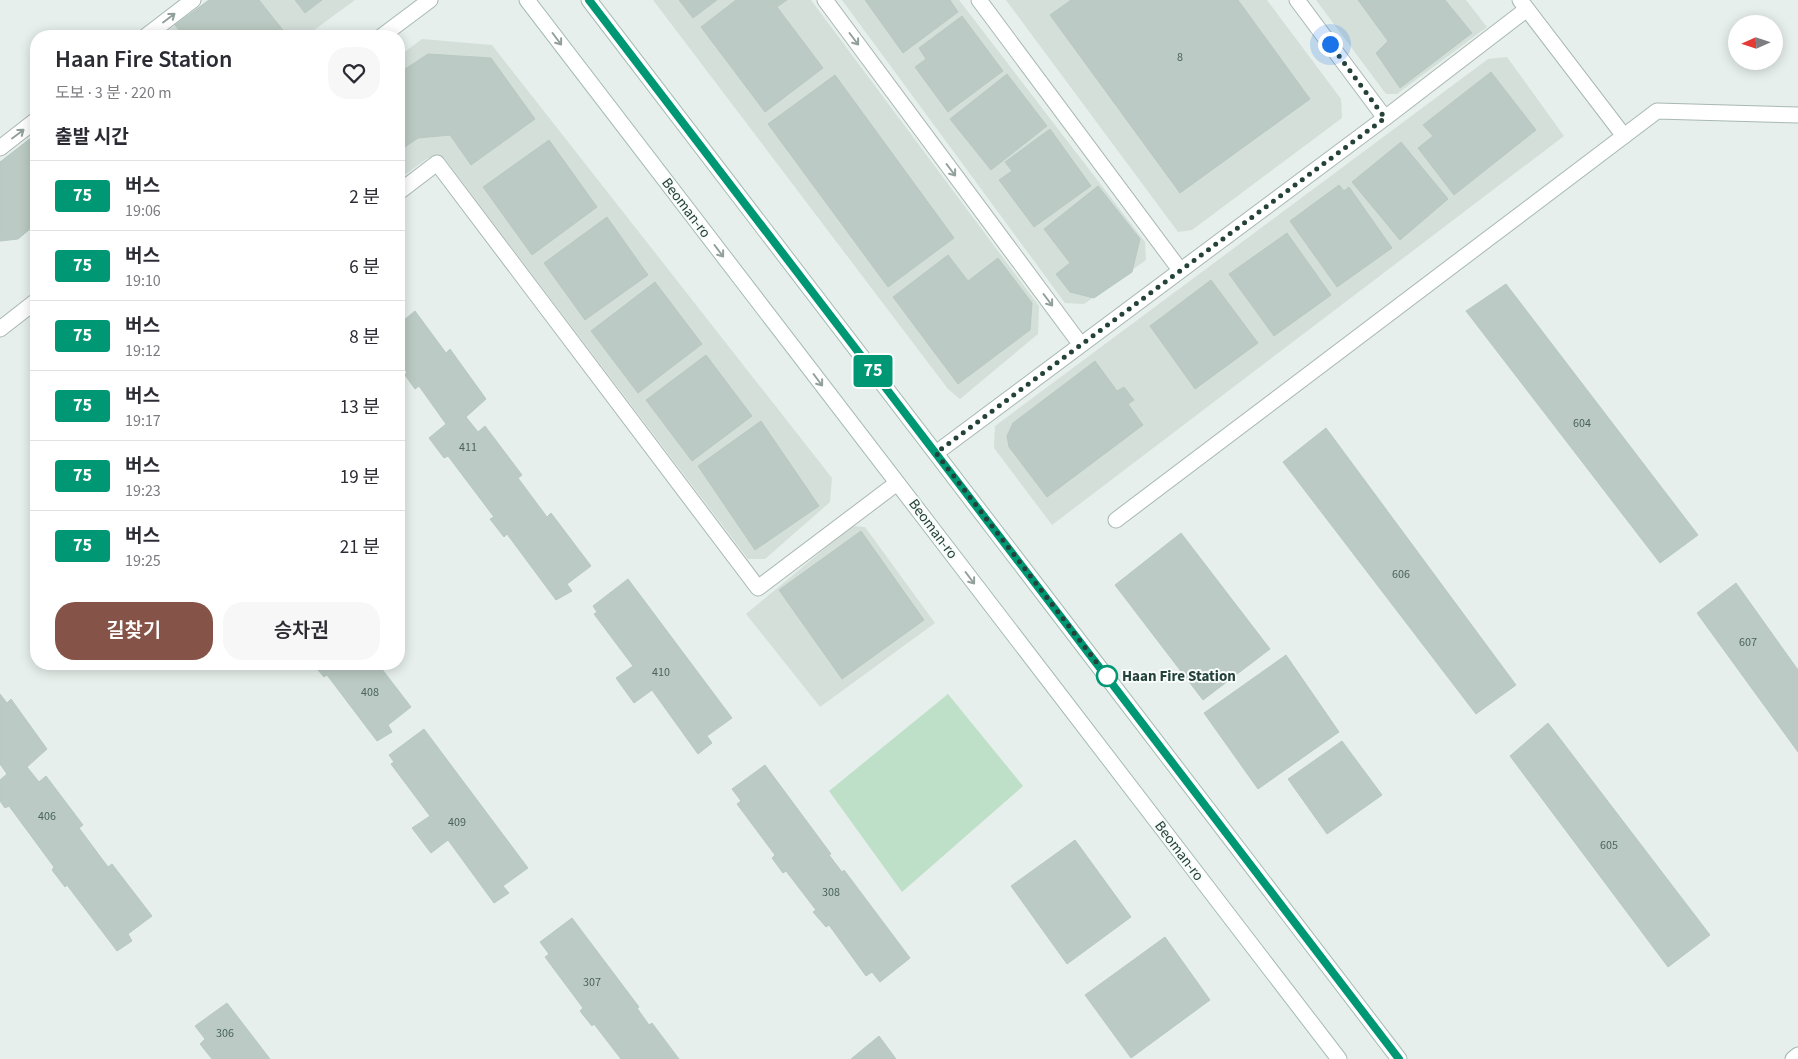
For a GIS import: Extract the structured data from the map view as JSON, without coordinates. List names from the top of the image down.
{
  "streets": {
    "main road": ["Beoman-ro"]
  },
  "places": ["Haan Fire Station"],
  "lines": ["bus line 75"],
  "house_numbers": [
    "8",
    "604",
    "411",
    "606",
    "607",
    "410",
    "408",
    "406",
    "409",
    "605",
    "308",
    "307",
    "306"
  ],
  "north": "left",
  "page": {
    "on_map": "75",
    "heading": [
      ["Haan Fire Station", "도보 · 3 분 · 220 m"],
      "출발 시간"
    ],
    "list": [
      {
        "mark": "75",
        "name": "버스",
        "note": "19:06",
        "value": "2 분"
      },
      {
        "mark": "75",
        "name": "버스",
        "note": "19:10",
        "value": "6 분"
      },
      {
        "mark": "75",
        "name": "버스",
        "note": "19:12",
        "value": "8 분"
      },
      {
        "mark": "75",
        "name": "버스",
        "note": "19:17",
        "value": "13 분"
      },
      {
        "mark": "75",
        "name": "버스",
        "note": "19:23",
        "value": "19 분"
      },
      {
        "mark": "75",
        "name": "버스",
        "note": "19:25",
        "value": "21 분"
      }
    ],
    "buttons": ["길찾기", "승차권"]
  }
}
